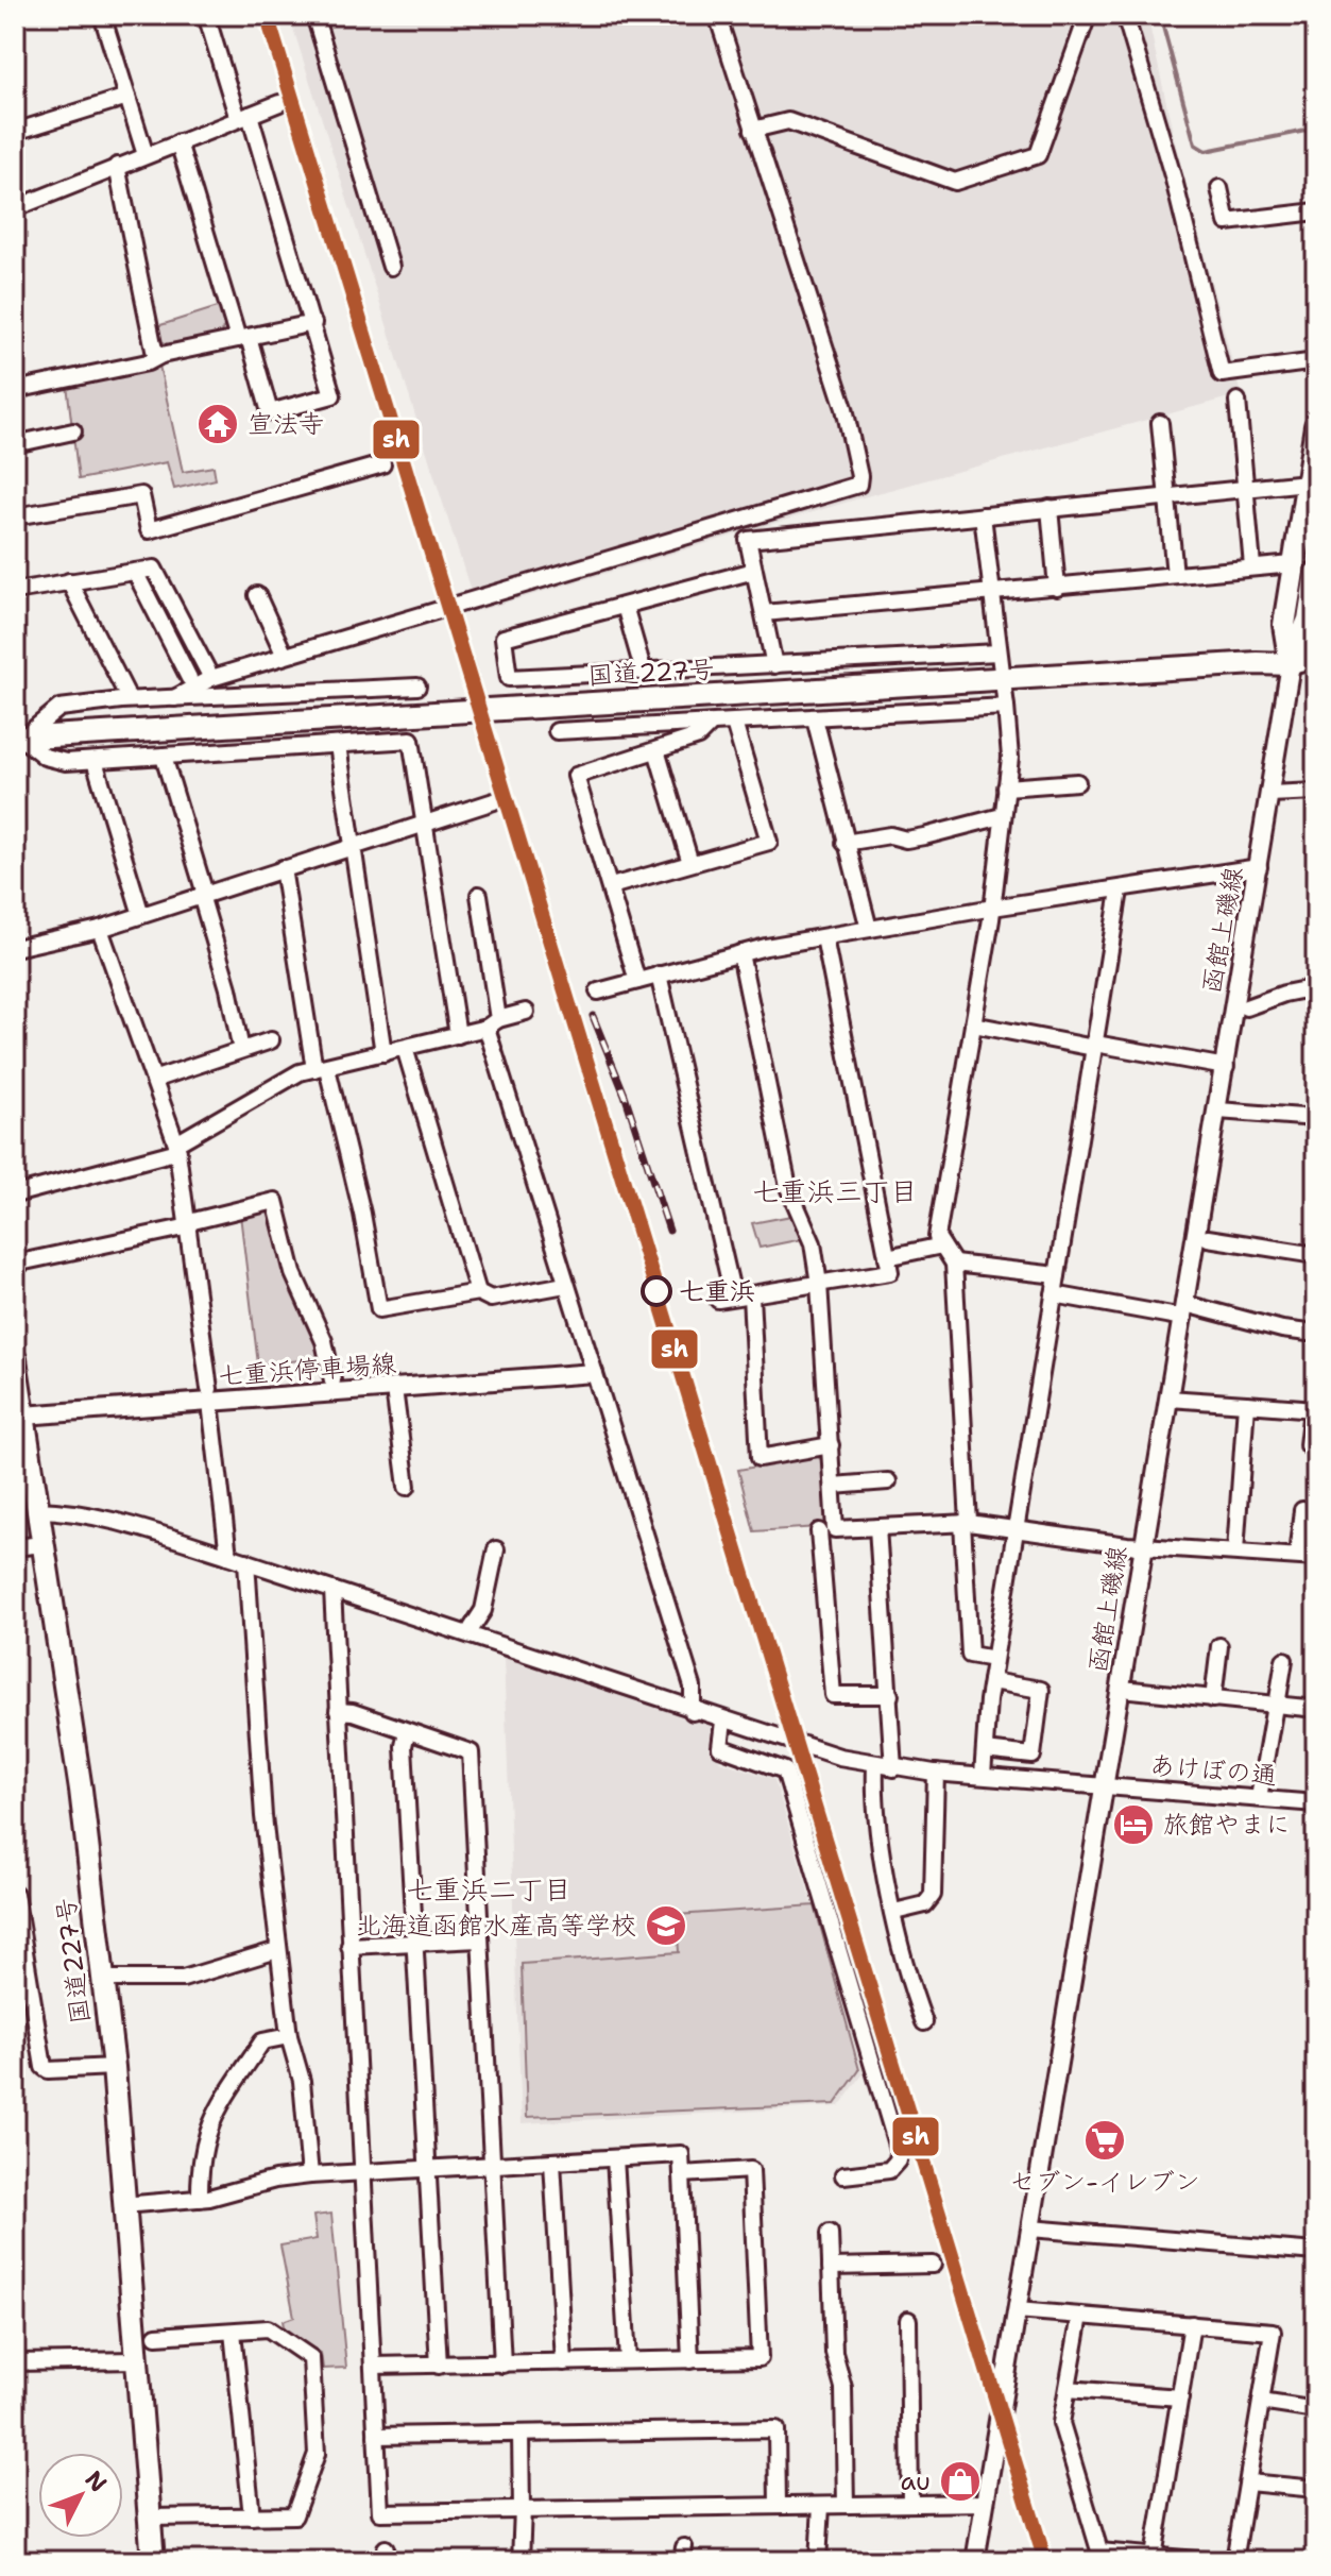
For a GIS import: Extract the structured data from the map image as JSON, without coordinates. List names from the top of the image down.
{
  "streets": {
    "highway": ["国道227号"],
    "main road": ["函館上磯線", "七重浜停車場線"],
    "street": ["あけぼの通"]
  },
  "crossings": [
    ["国道227号", "函館上磯線"],
    ["国道227号", "七重浜停車場線"],
    ["国道227号", "あけぼの通"],
    ["函館上磯線", "あけぼの通"]
  ],
  "districts": ["七重浜三丁目", "七重浜二丁目"],
  "places": {
    "temple": ["宣法寺"],
    "other": ["七重浜"],
    "hotel": ["旅館やまに"],
    "school or university": ["北海道函館水産高等学校"],
    "supermarket": ["セブン-イレブン"],
    "shop": ["au"]
  },
  "lines": ["transit line sh"],
  "north": "top right"
}
